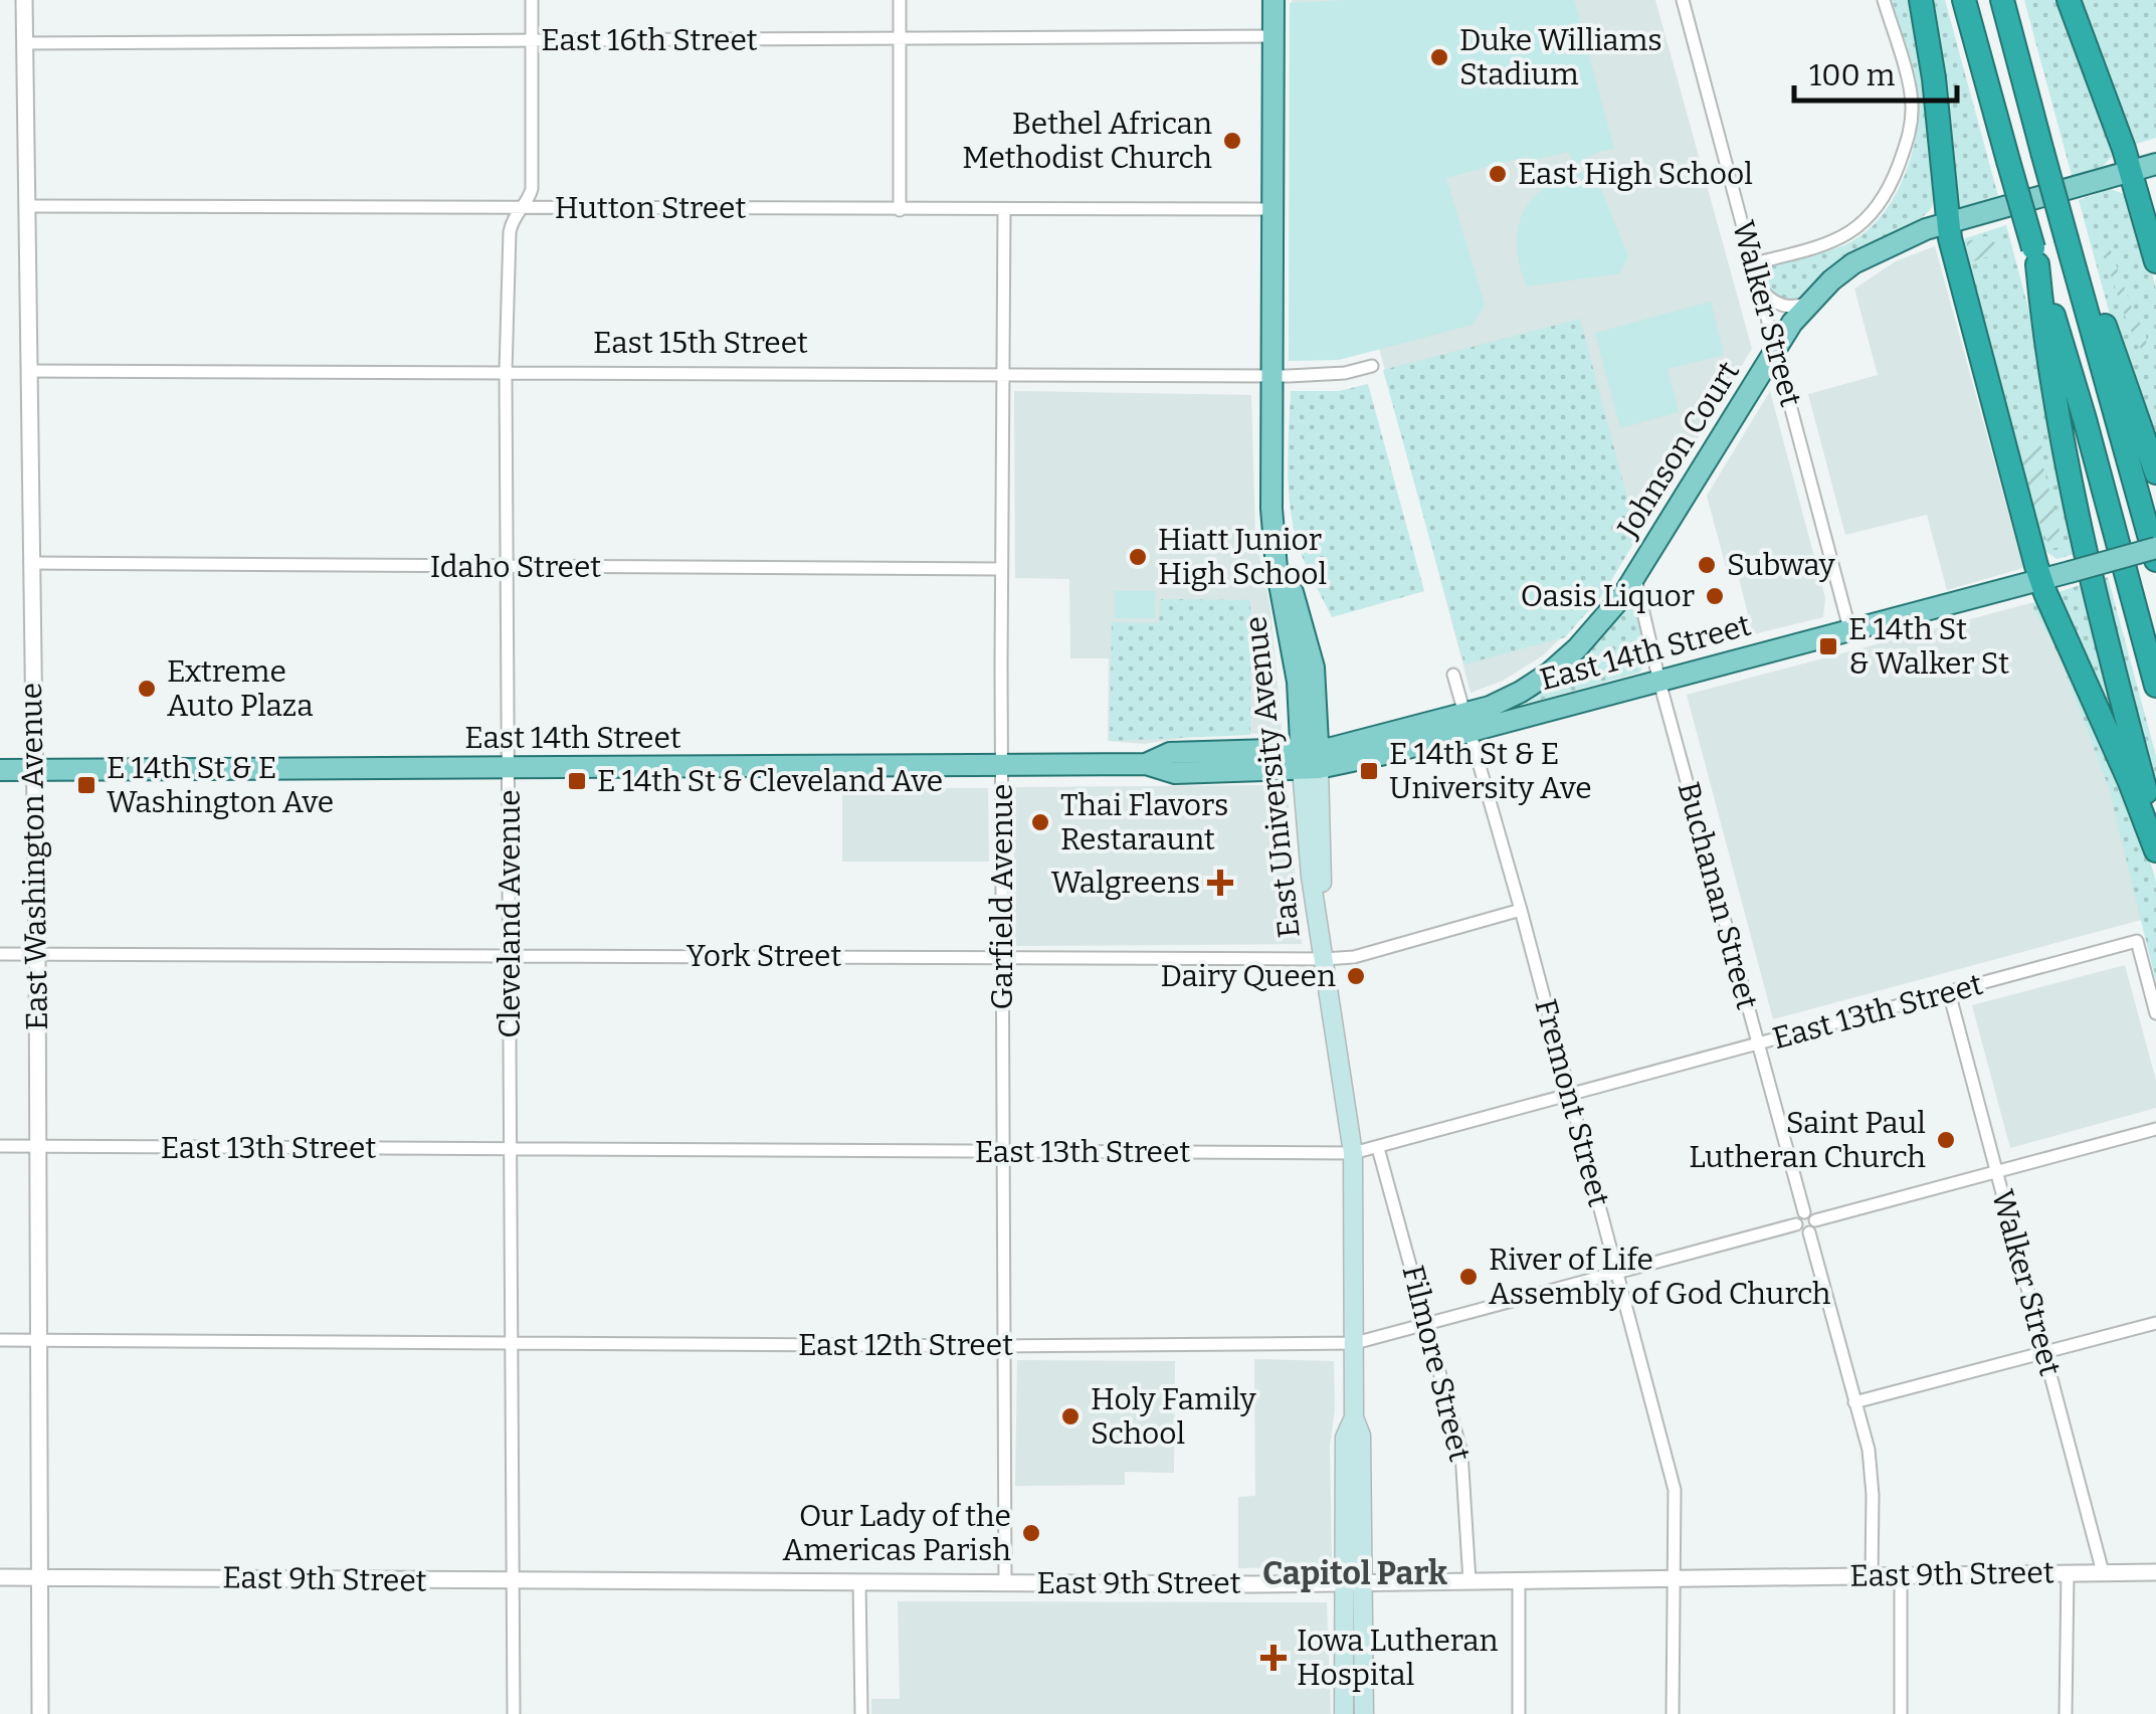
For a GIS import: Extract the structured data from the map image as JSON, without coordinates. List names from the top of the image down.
{
  "streets": {
    "main road": ["Johnson Court", "East 14th Street", "East University Avenue"],
    "street": [
      "East 16th Street",
      "Hutton Street",
      "Walker Street",
      "East 15th Street",
      "Idaho Street",
      "East Washington Avenue",
      "Buchanan Street",
      "Garfield Avenue",
      "Cleveland Avenue",
      "York Street",
      "East 13th Street",
      "Fremont Street",
      "East 12th Street",
      "Filmore Street",
      "East 9th Street"
    ]
  },
  "crossings": [
    ["East 16th Street", "East University Avenue"],
    ["East 16th Street", "East Washington Avenue"],
    ["East 16th Street", "Cleveland Avenue"],
    ["Hutton Street", "East University Avenue"],
    ["Hutton Street", "East Washington Avenue"],
    ["Hutton Street", "Garfield Avenue"],
    ["Hutton Street", "Cleveland Avenue"],
    ["Walker Street", "Johnson Court"],
    ["Walker Street", "East 14th Street"],
    ["Walker Street", "East 13th Street"],
    ["Walker Street", "East 12th Street"],
    ["Walker Street", "East 9th Street"],
    ["East 15th Street", "East University Avenue"],
    ["East 15th Street", "East Washington Avenue"],
    ["East 15th Street", "Garfield Avenue"],
    ["East 15th Street", "Cleveland Avenue"],
    ["Johnson Court", "East 14th Street"],
    ["Johnson Court", "Buchanan Street"],
    ["Johnson Court", "Fremont Street"],
    ["Idaho Street", "East Washington Avenue"],
    ["Idaho Street", "Garfield Avenue"],
    ["Idaho Street", "Cleveland Avenue"],
    ["East 14th Street", "East University Avenue"],
    ["East 14th Street", "East Washington Avenue"],
    ["East 14th Street", "Buchanan Street"],
    ["East 14th Street", "Garfield Avenue"],
    ["East 14th Street", "Cleveland Avenue"],
    ["East 14th Street", "Fremont Street"],
    ["East University Avenue", "York Street"],
    ["East University Avenue", "East 13th Street"],
    ["East University Avenue", "East 12th Street"],
    ["East University Avenue", "East 9th Street"],
    ["East Washington Avenue", "York Street"],
    ["East Washington Avenue", "East 13th Street"],
    ["East Washington Avenue", "East 12th Street"],
    ["East Washington Avenue", "East 9th Street"],
    ["Buchanan Street", "East 13th Street"],
    ["Buchanan Street", "East 12th Street"],
    ["Buchanan Street", "East 9th Street"],
    ["Garfield Avenue", "York Street"],
    ["Garfield Avenue", "East 13th Street"],
    ["Garfield Avenue", "East 12th Street"],
    ["Garfield Avenue", "East 9th Street"],
    ["Cleveland Avenue", "York Street"],
    ["Cleveland Avenue", "East 13th Street"],
    ["Cleveland Avenue", "East 12th Street"],
    ["Cleveland Avenue", "East 9th Street"],
    ["York Street", "Fremont Street"],
    ["East 13th Street", "Fremont Street"],
    ["East 13th Street", "Filmore Street"],
    ["Fremont Street", "East 12th Street"],
    ["Fremont Street", "East 9th Street"],
    ["East 12th Street", "Filmore Street"],
    ["Filmore Street", "East 9th Street"]
  ],
  "districts": ["Capitol Park"],
  "places": {
    "other": [
      "Duke Williams Stadium",
      "Bethel African Methodist Church",
      "East High School",
      "Hiatt Junior High School",
      "Subway",
      "Oasis Liquor",
      "Extreme Auto Plaza",
      "Thai Flavors Restaraunt",
      "Dairy Queen",
      "Saint Paul Lutheran Church",
      "River of Life Assembly of God Church",
      "Holy Family School",
      "Our Lady of the Americas Parish"
    ],
    "transit": [
      "E 14th St & Walker St",
      "E 14th St & E University Ave",
      "E 14th St & Cleveland Ave",
      "E 14th St & E Washington Ave"
    ],
    "health": ["Walgreens", "Iowa Lutheran Hospital"]
  },
  "scale_bar": "100 m"
}
